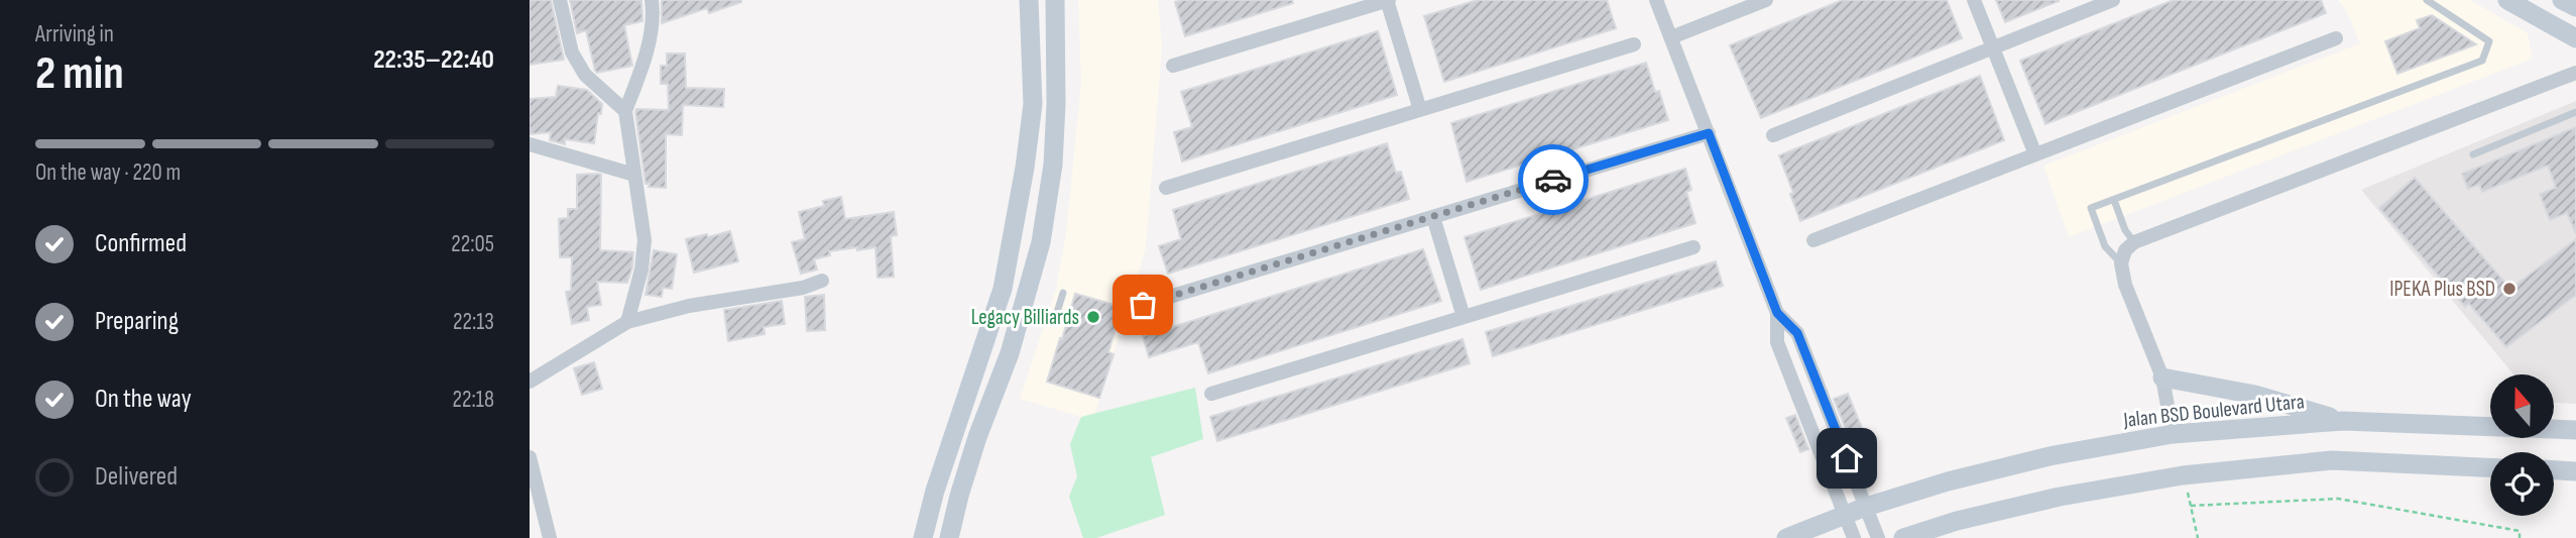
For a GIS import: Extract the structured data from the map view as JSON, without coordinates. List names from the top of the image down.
{
  "streets": {
    "main road": ["Jalan BSD Boulevard Utara"]
  },
  "places": ["IPEKA Plus BSD", "Legacy Billiards"],
  "north": "top",
  "page": {
    "heading": ["2 min", "Arriving in", "22:35–22:40"],
    "bar": "On the way · 220 m",
    "list": [
      ["Confirmed", "22:05"],
      ["Preparing", "22:13"],
      ["On the way", "22:18"],
      "Delivered"
    ]
  }
}
